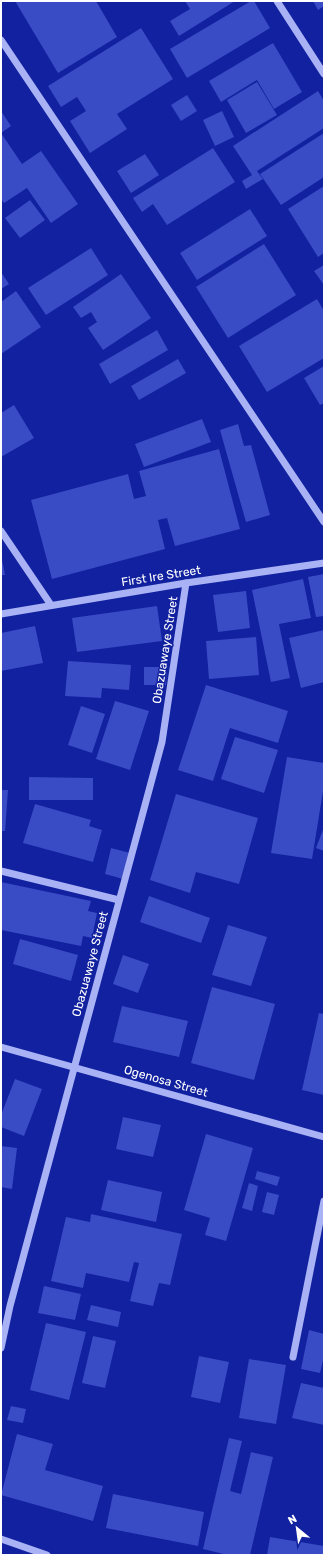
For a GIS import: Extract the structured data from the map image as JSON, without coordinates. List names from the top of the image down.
{
  "streets": {
    "street": ["First Ire Street", "Obazuawaye Street", "Ogenosa Street"]
  },
  "crossings": [
    ["First Ire Street", "Obazuawaye Street"],
    ["Obazuawaye Street", "Ogenosa Street"]
  ],
  "north": "top left"
}
